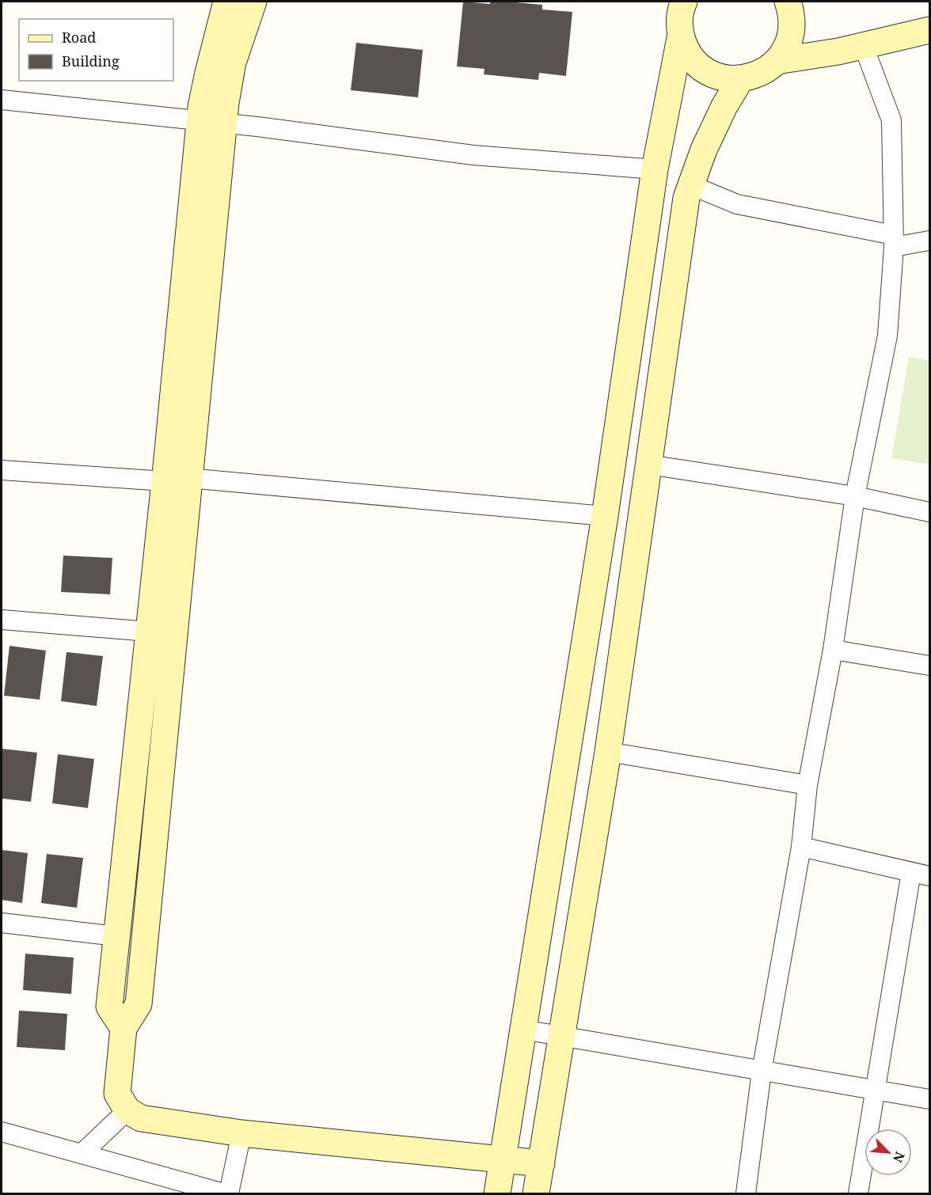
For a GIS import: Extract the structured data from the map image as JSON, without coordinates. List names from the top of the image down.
{
  "legend": ["Road", "Building"],
  "north": "bottom right"
}
